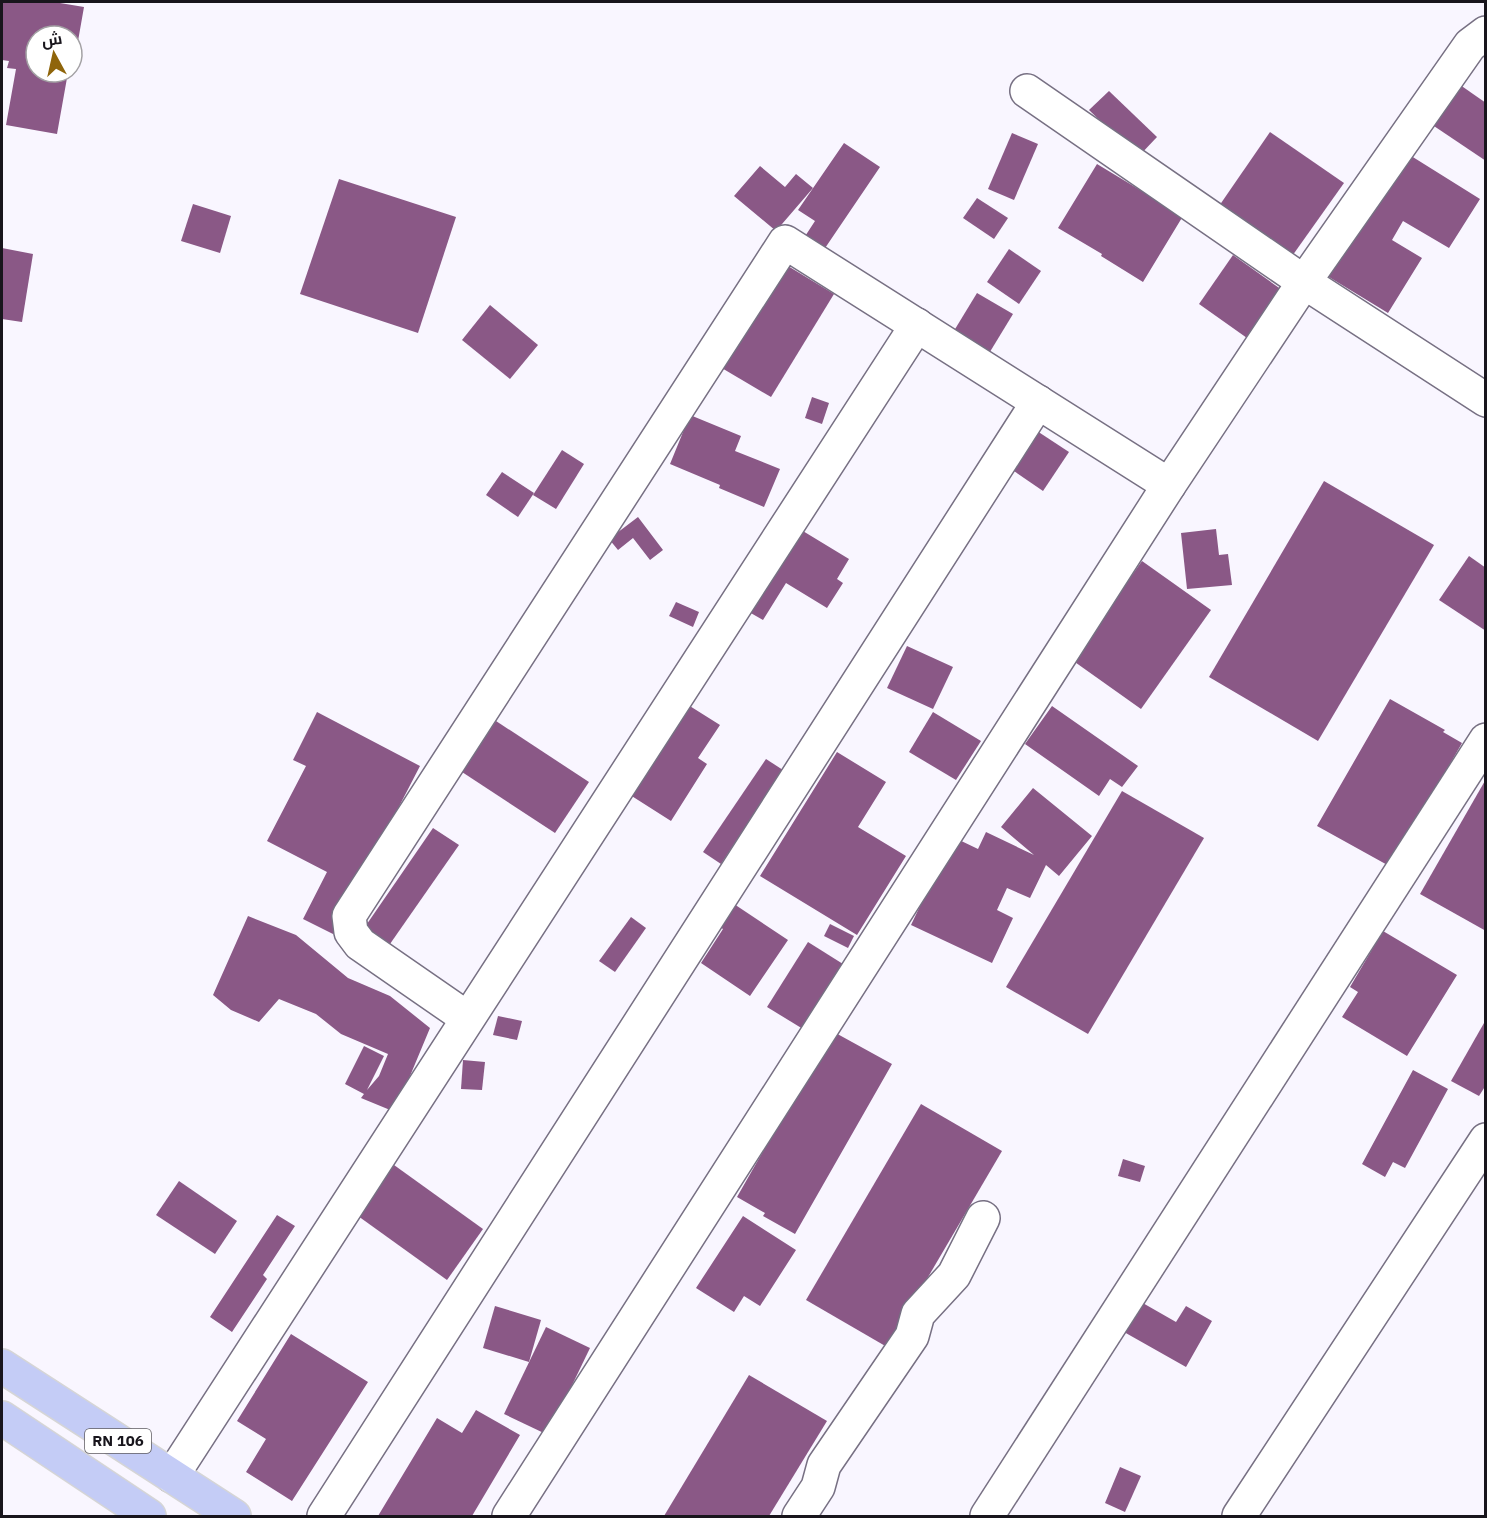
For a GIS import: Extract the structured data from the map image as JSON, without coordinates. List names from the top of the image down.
{
  "streets": {
    "main road": ["RN 106"]
  },
  "north": "top"
}
